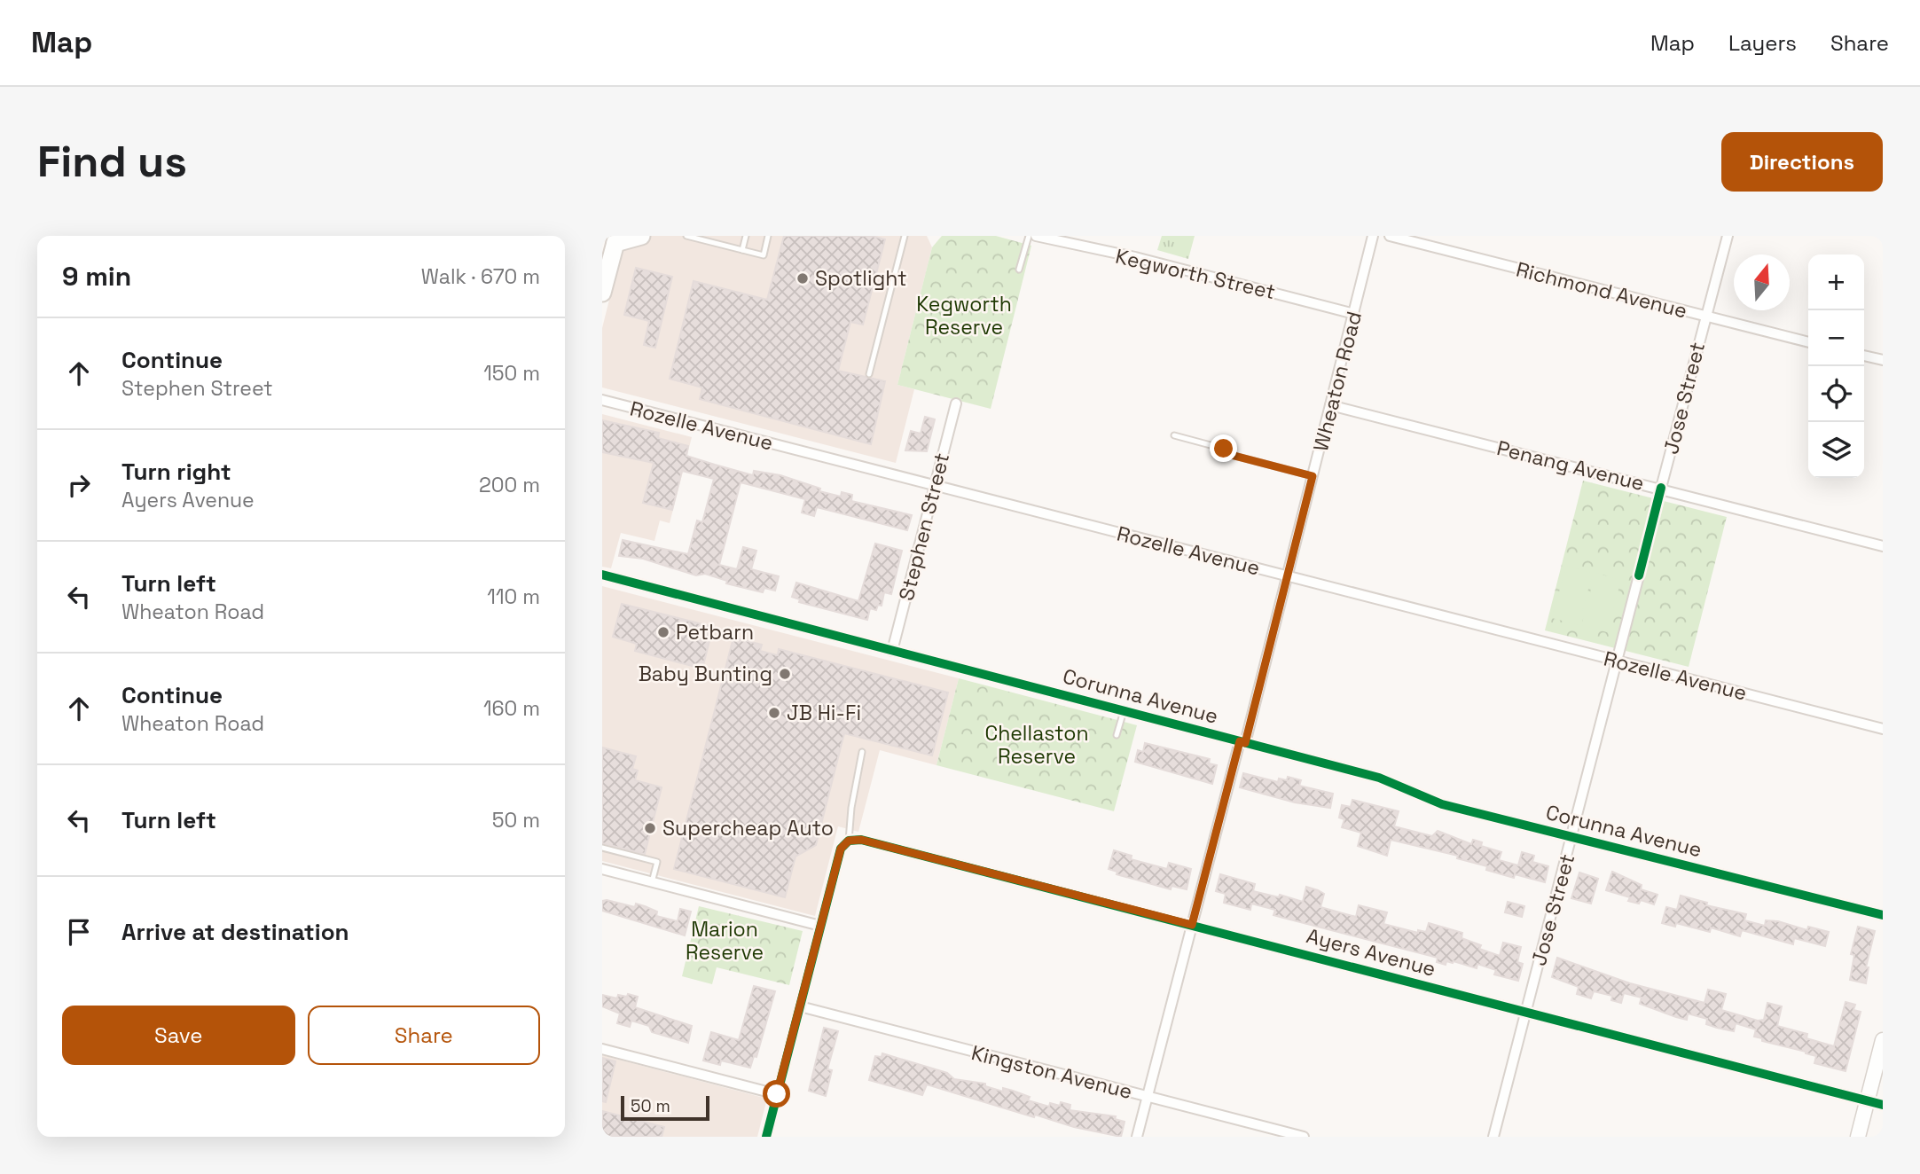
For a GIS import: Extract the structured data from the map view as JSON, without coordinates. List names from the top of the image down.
{
  "streets": {
    "street": [
      "Kegworth Street",
      "Richmond Avenue",
      "Wheaton Road",
      "Jose Street",
      "Rozelle Avenue",
      "Penang Avenue",
      "Stephen Street",
      "Corunna Avenue",
      "Ayers Avenue",
      "Kingston Avenue"
    ]
  },
  "crossings": [
    ["Kegworth Street", "Wheaton Road"],
    ["Richmond Avenue", "Jose Street"],
    ["Wheaton Road", "Rozelle Avenue"],
    ["Wheaton Road", "Penang Avenue"],
    ["Wheaton Road", "Corunna Avenue"],
    ["Wheaton Road", "Ayers Avenue"],
    ["Wheaton Road", "Kingston Avenue"],
    ["Jose Street", "Rozelle Avenue"],
    ["Jose Street", "Penang Avenue"],
    ["Jose Street", "Corunna Avenue"],
    ["Jose Street", "Ayers Avenue"],
    ["Rozelle Avenue", "Stephen Street"],
    ["Stephen Street", "Corunna Avenue"]
  ],
  "parks": ["Kegworth Reserve", "Chellaston Reserve", "Marion Reserve"],
  "places": [
    "Spotlight",
    "Petbarn",
    "Baby Bunting",
    "JB Hi-Fi",
    "Supercheap Auto"
  ],
  "scale_bar": "50 m",
  "north": "top",
  "page": {
    "header": "Map",
    "nav": ["Map", "Layers", "Share"],
    "buttons": [
      "Directions",
      ["Save", "Share"]
    ],
    "title": "Find us",
    "heading": ["9 min", "Walk · 670 m"],
    "map_buttons": ["+", "−"],
    "list": [
      ["Continue", "Stephen Street", "150 m"],
      ["Turn right", "Ayers Avenue", "200 m"],
      ["Turn left", "Wheaton Road", "110 m"],
      ["Continue", "Wheaton Road", "160 m"],
      ["Turn left", "50 m"],
      "Arrive at destination"
    ],
    "scale": "50 m"
  }
}
